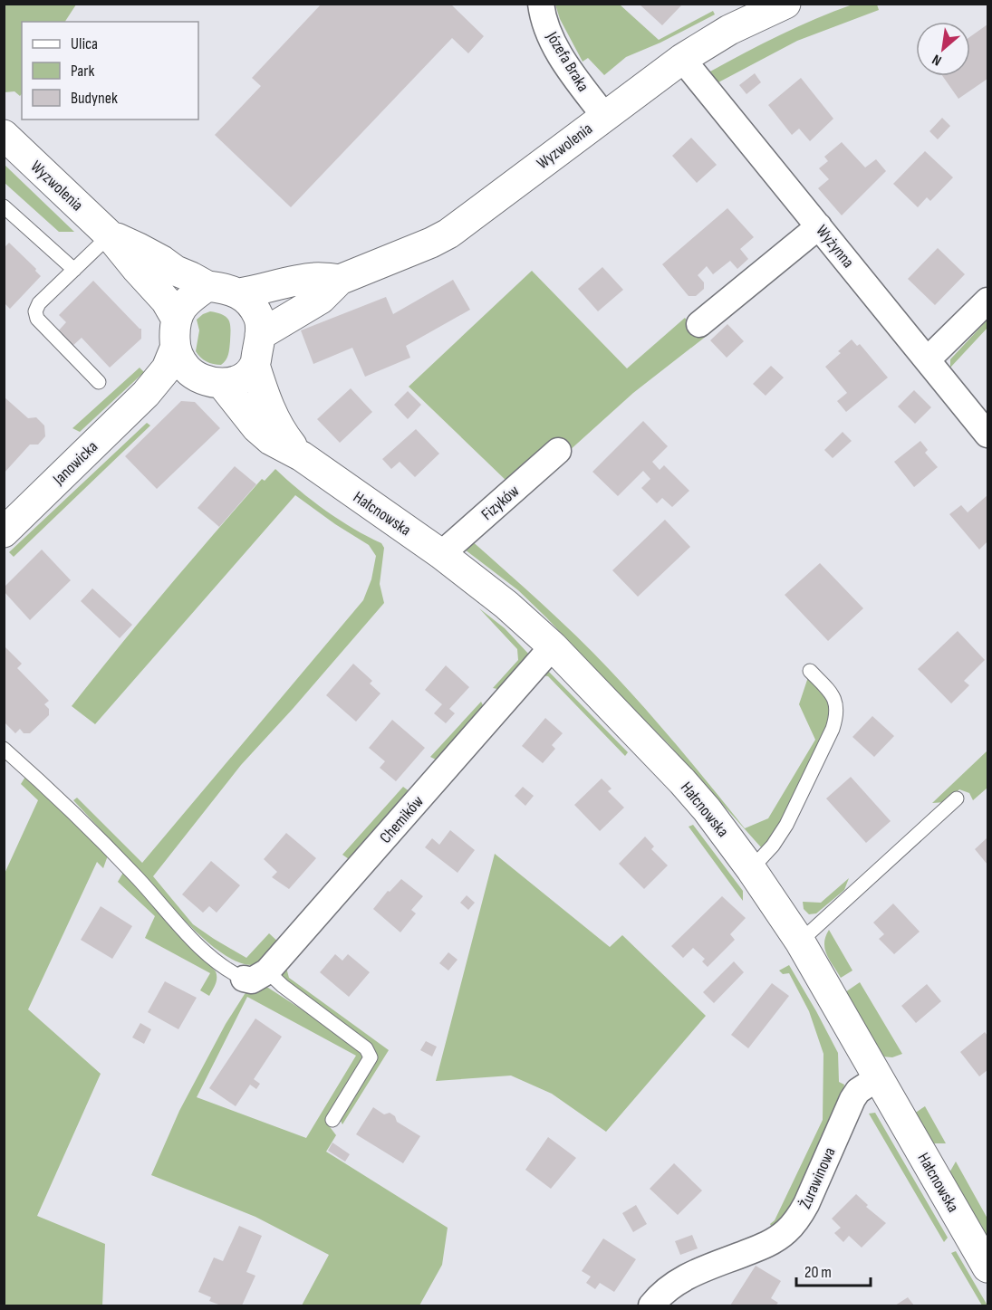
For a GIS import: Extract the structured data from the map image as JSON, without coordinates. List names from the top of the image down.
{
  "streets": {
    "street": [
      "Józefa Braka",
      "Wyzwolenia",
      "Wyżynna",
      "Janowicka",
      "Fizyków",
      "Hałcnowska",
      "Chemików",
      "Żurawinowa"
    ]
  },
  "crossings": [
    ["Józefa Braka", "Wyzwolenia"],
    ["Wyzwolenia", "Wyżynna"],
    ["Wyzwolenia", "Janowicka"],
    ["Wyzwolenia", "Hałcnowska"],
    ["Janowicka", "Hałcnowska"],
    ["Fizyków", "Hałcnowska"],
    ["Hałcnowska", "Chemików"],
    ["Hałcnowska", "Żurawinowa"]
  ],
  "legend": ["Ulica", "Park", "Budynek"],
  "scale_bar": "20 m",
  "north": "bottom left"
}
